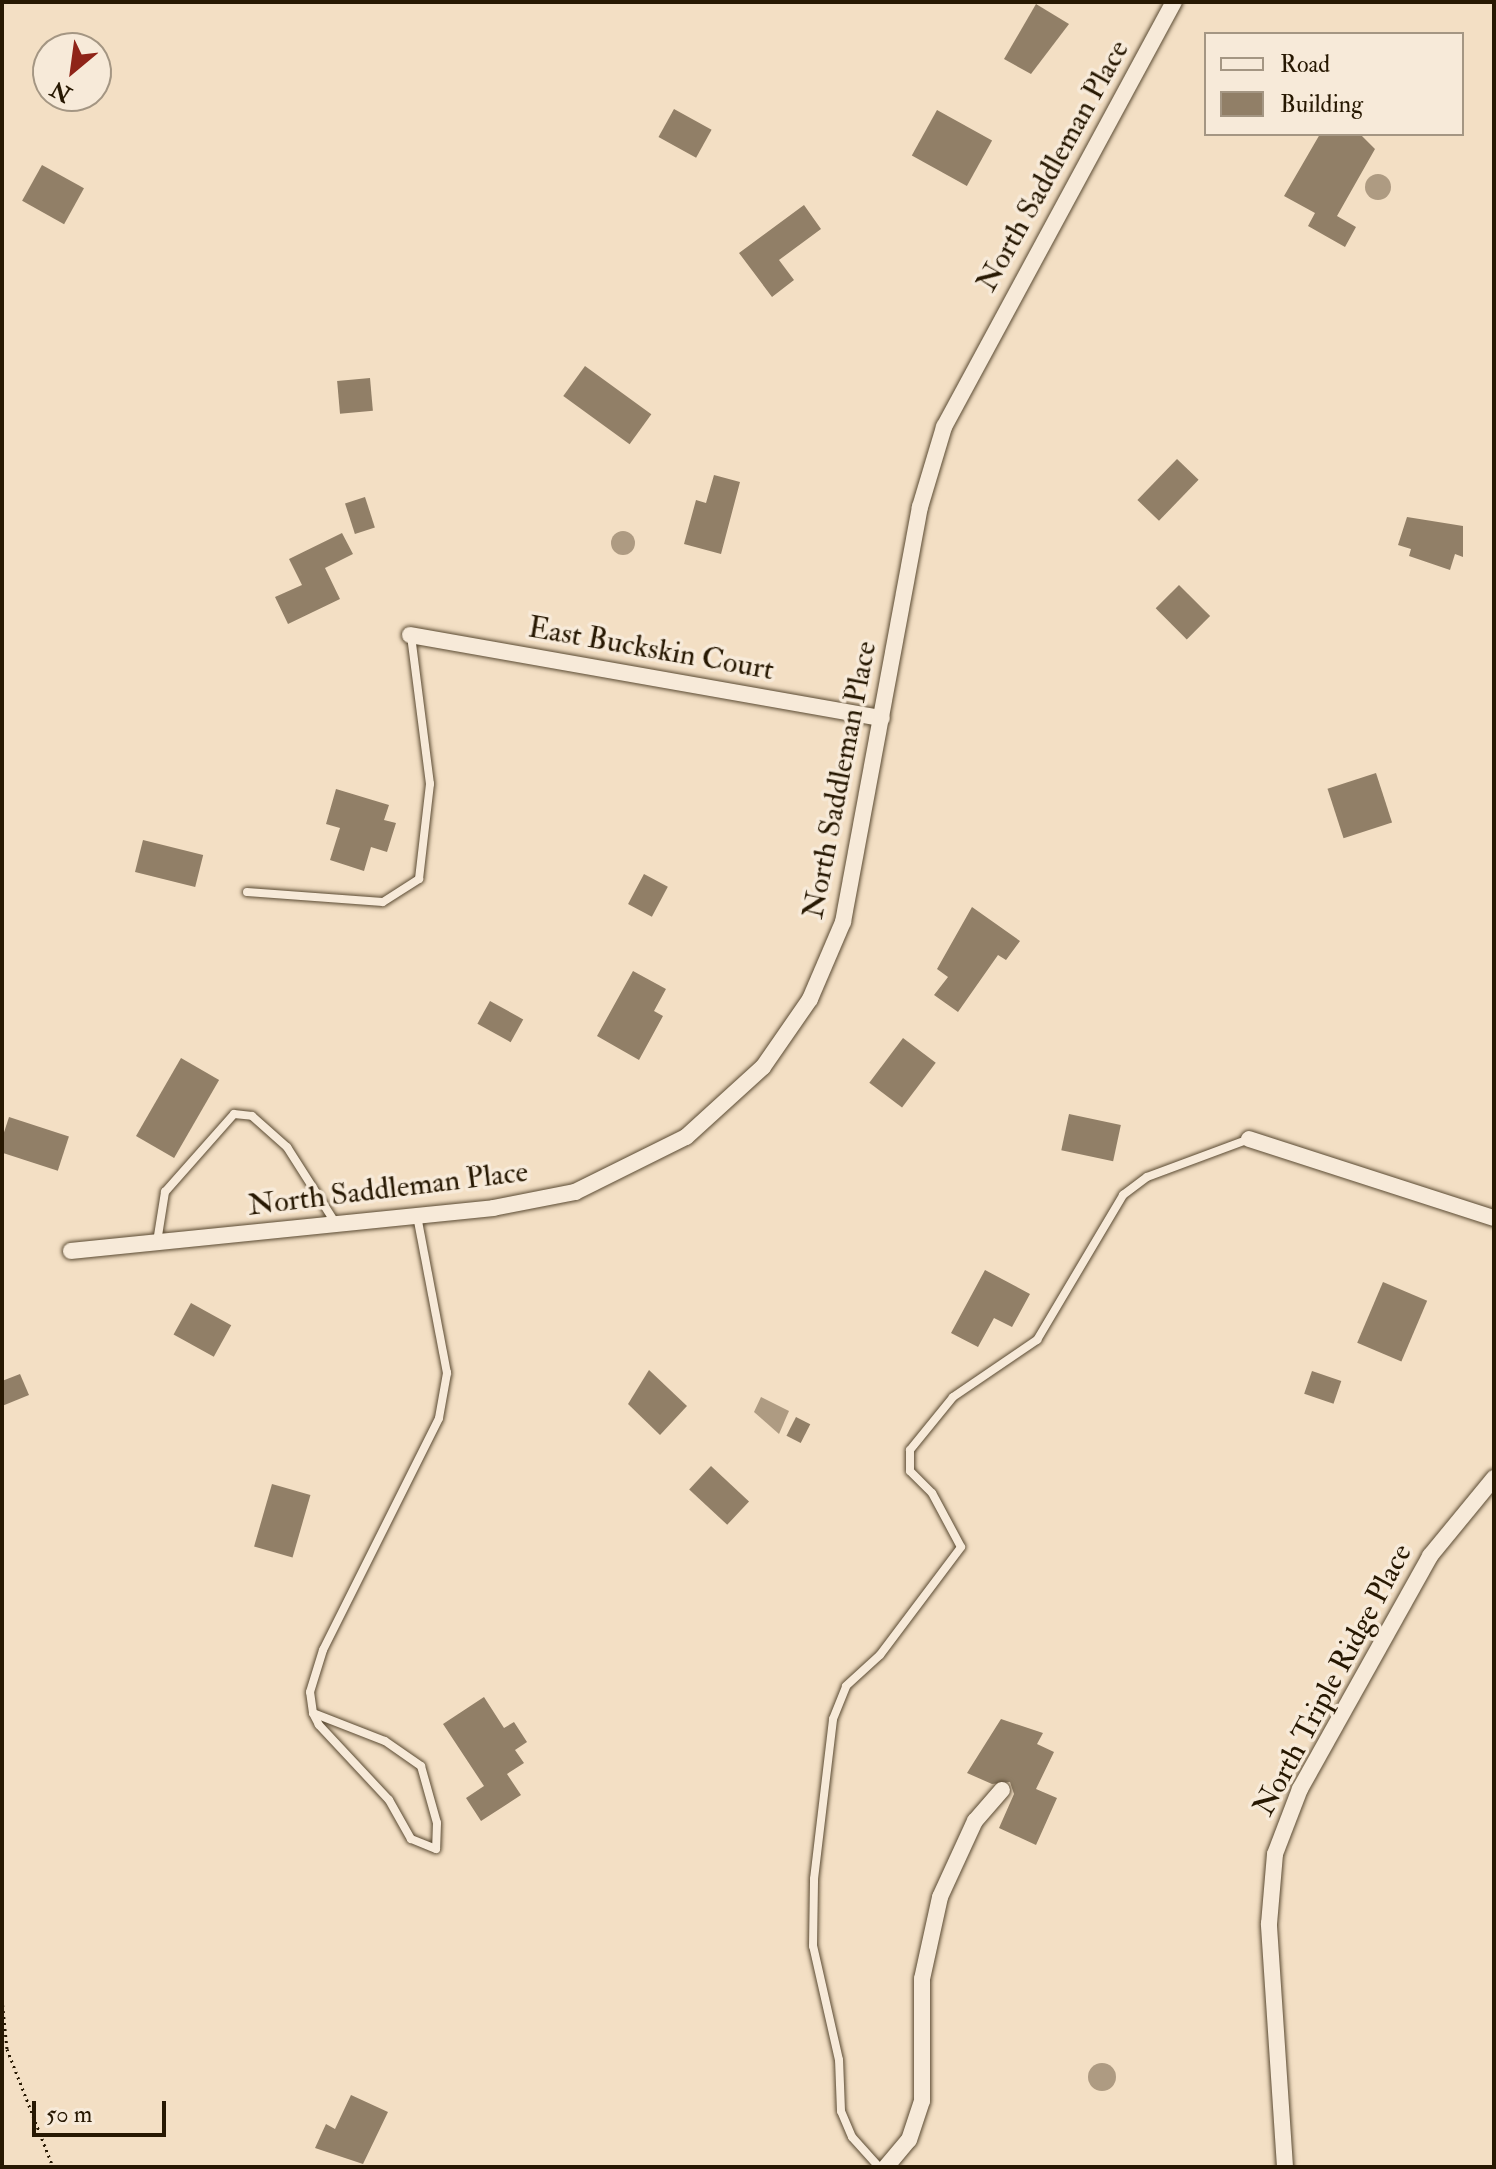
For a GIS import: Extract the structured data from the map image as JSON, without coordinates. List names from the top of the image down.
{
  "streets": {
    "street": ["North Saddleman Place", "East Buckskin Court", "North Triple Ridge Place"]
  },
  "crossings": [
    ["North Saddleman Place", "East Buckskin Court"]
  ],
  "legend": ["Road", "Building"],
  "scale_bar": "50 m",
  "north": "bottom left"
}
